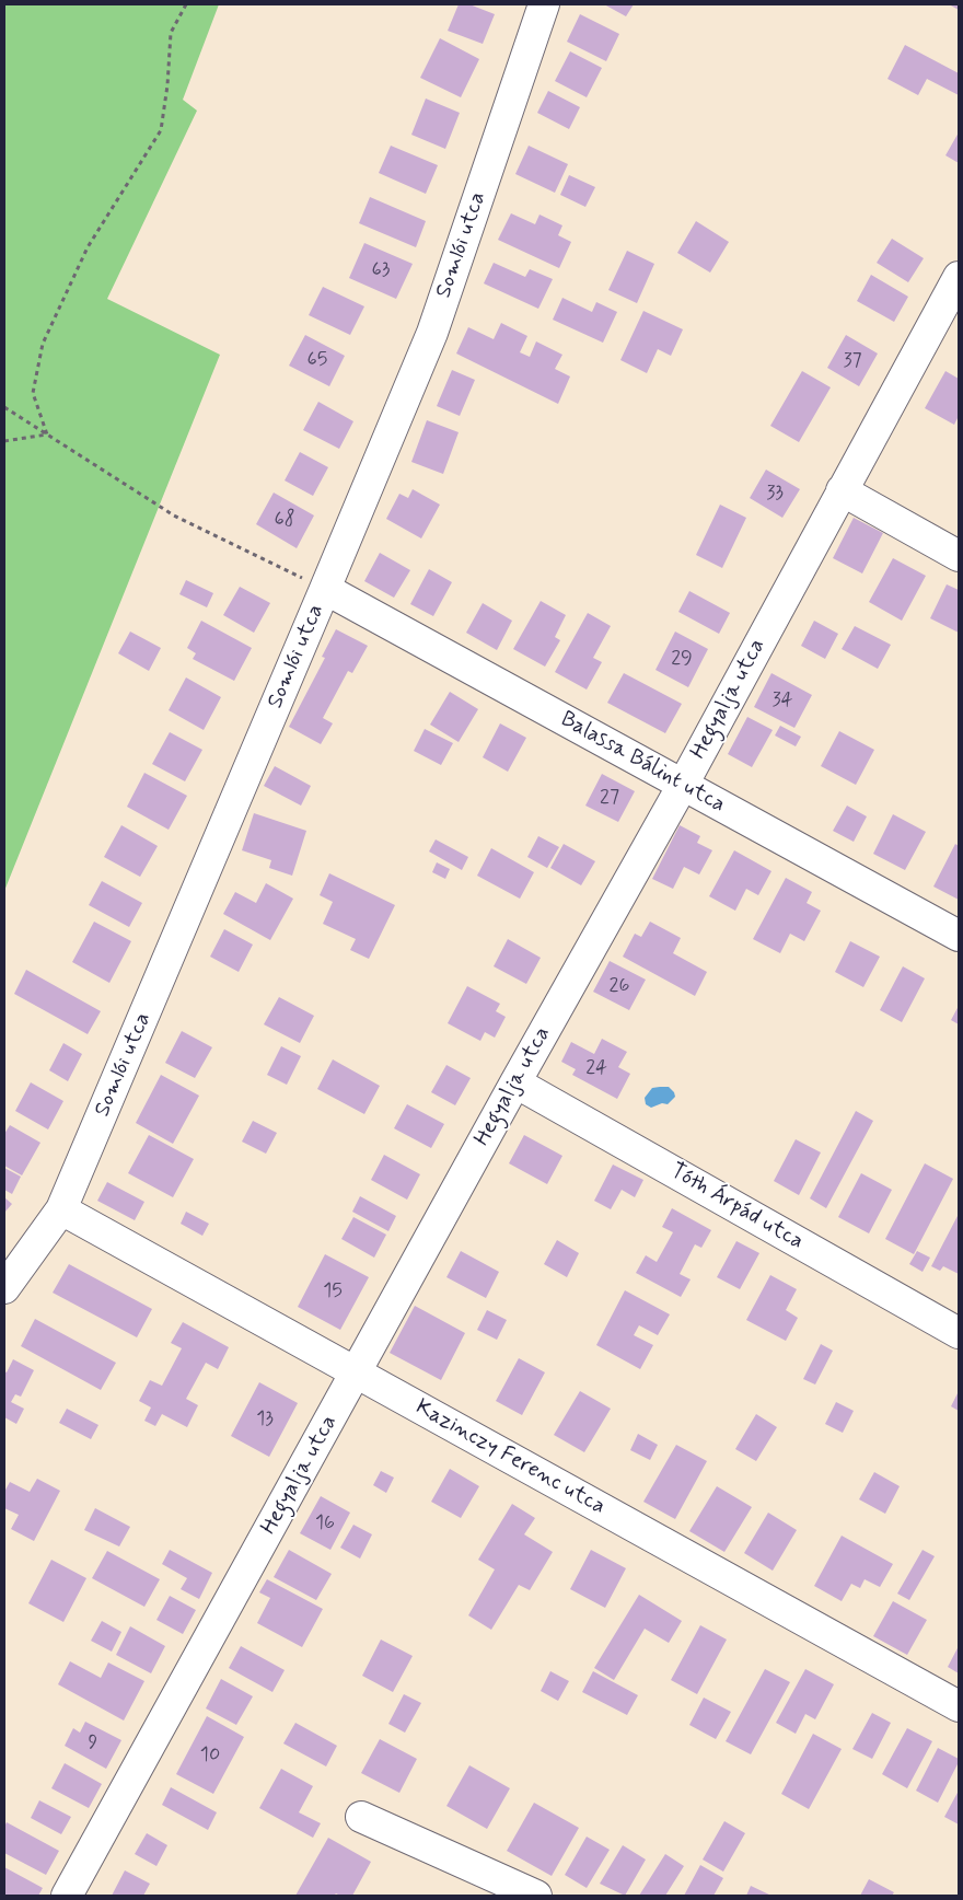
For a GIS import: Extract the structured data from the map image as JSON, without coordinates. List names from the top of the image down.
{
  "streets": {
    "street": [
      "Somlói utca",
      "Hegyalja utca",
      "Balassa Bálint utca",
      "Tóth Árpád utca",
      "Kazinczy Ferenc utca"
    ]
  },
  "crossings": [
    ["Somlói utca", "Balassa Bálint utca"],
    ["Somlói utca", "Kazinczy Ferenc utca"],
    ["Hegyalja utca", "Balassa Bálint utca"],
    ["Hegyalja utca", "Tóth Árpád utca"],
    ["Hegyalja utca", "Kazinczy Ferenc utca"]
  ],
  "house_numbers": [
    "63",
    "65",
    "37",
    "33",
    "68",
    "29",
    "34",
    "27",
    "26",
    "24",
    "15",
    "13",
    "16",
    "9",
    "10"
  ]
}
